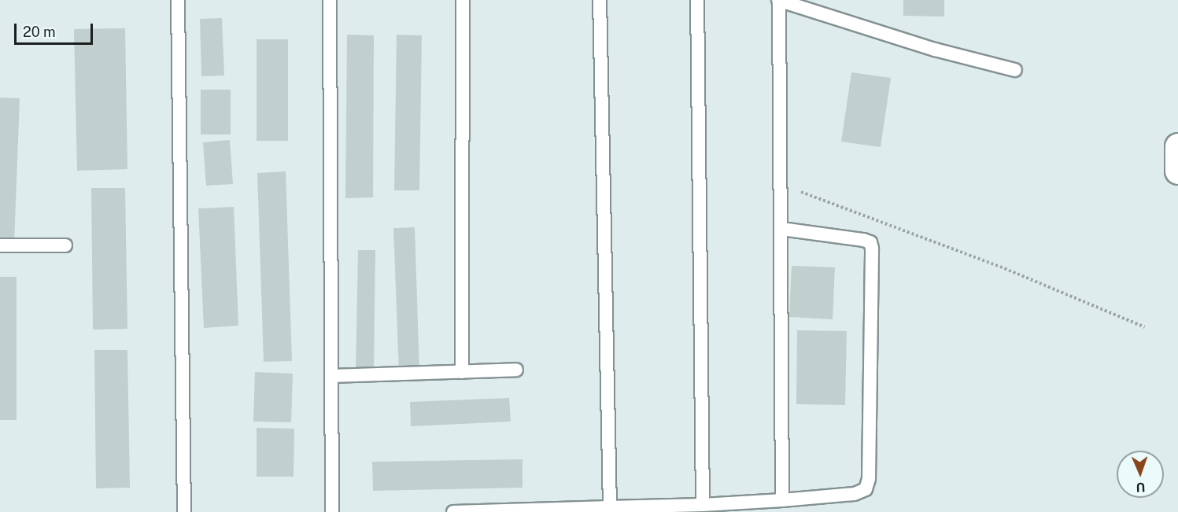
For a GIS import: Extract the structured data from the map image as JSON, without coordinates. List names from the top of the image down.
{
  "scale_bar": "20 m",
  "north": "bottom"
}
